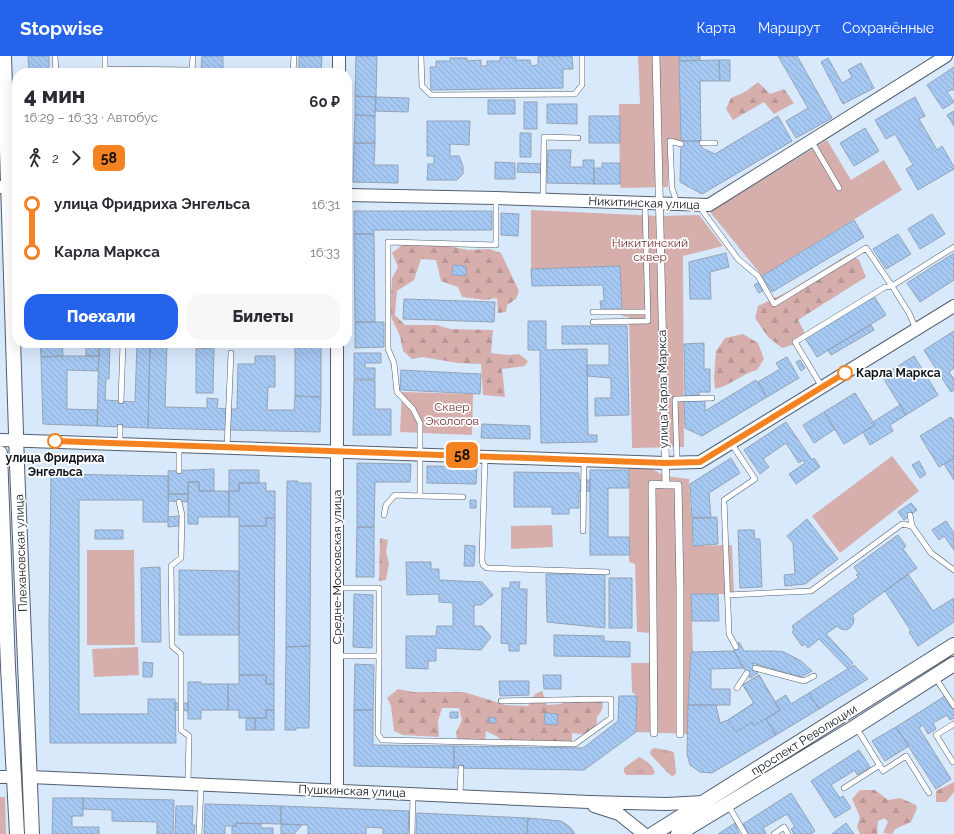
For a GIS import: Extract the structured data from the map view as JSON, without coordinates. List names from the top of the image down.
{
  "streets": {
    "main road": ["Плехановская улица", "проспект Революции", "Пушкинская улица"],
    "street": ["Никитинская улица", "улица Карла Маркса", "Средне-Московская улица"]
  },
  "crossings": [
    ["Никитинская улица", "улица Карла Маркса"],
    ["Плехановская улица", "Пушкинская улица"],
    ["Средне-Московская улица", "Пушкинская улица"],
    ["проспект Революции", "Пушкинская улица"]
  ],
  "parks": ["Никитинский сквер", "Сквер Экологов"],
  "places": ["Карла Маркса", "улица Фридриха Энгельса"],
  "lines": ["bus line 58"],
  "page": {
    "header": "Stopwise",
    "nav": ["Карта", "Маршрут", "Сохранённые"],
    "on_map": "58",
    "heading": ["4 мин", "16:29 – 16:33 · Автобус", "60 ₽"],
    "legs": ["2", "58"],
    "list": [
      {
        "name": "улица Фридриха Энгельса",
        "value": "16:31"
      },
      {
        "name": "Карла Маркса",
        "value": "16:33"
      }
    ],
    "buttons": ["Поехали", "Билеты"]
  }
}
